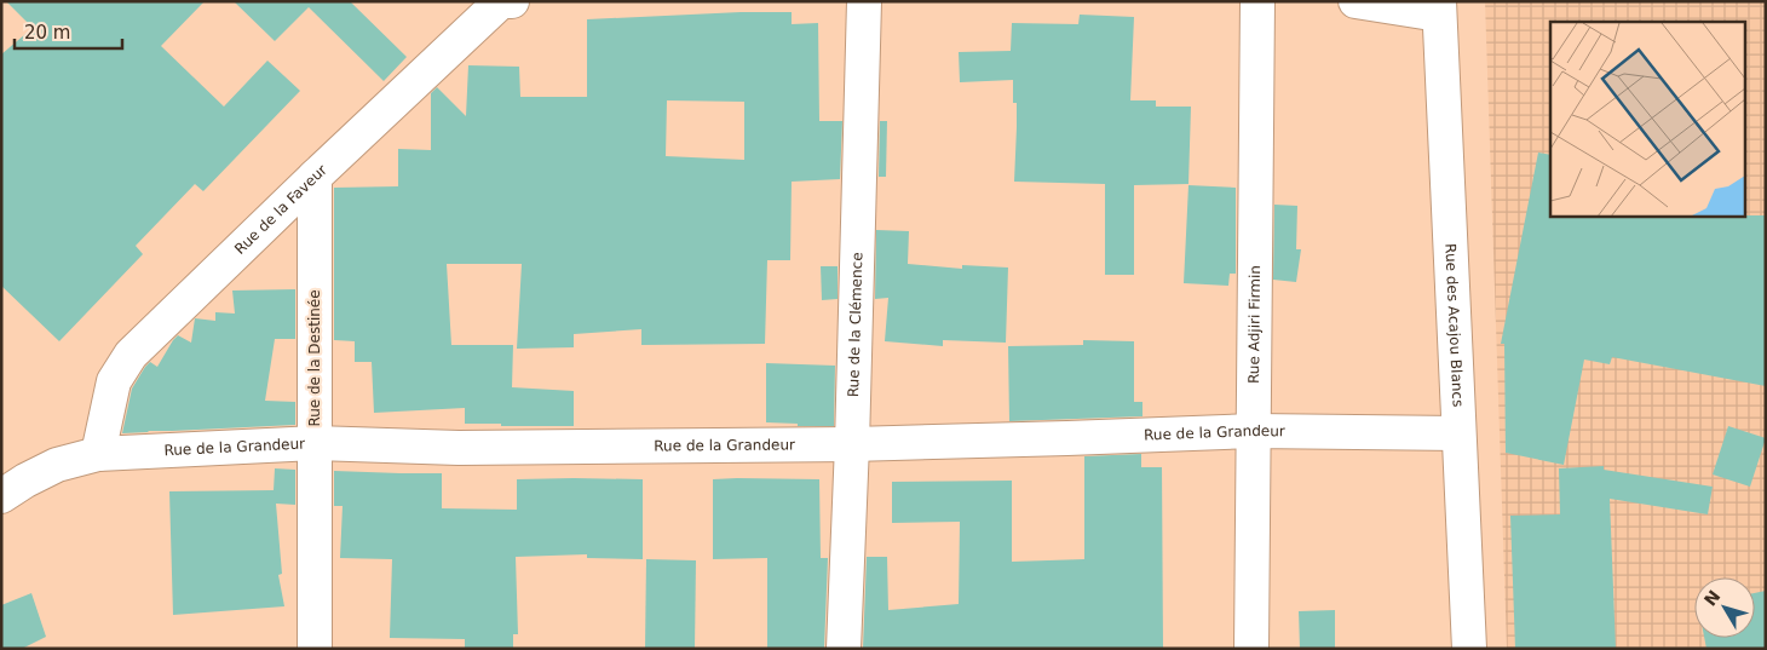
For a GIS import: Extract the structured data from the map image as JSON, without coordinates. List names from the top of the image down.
{
  "streets": {
    "street": [
      "Rue de la Faveur",
      "Rue de la Clémence",
      "Rue Adjiri Firmin",
      "Rue des Acajou Blancs",
      "Rue de la Destinée",
      "Rue de la Grandeur"
    ]
  },
  "crossings": [
    ["Rue de la Faveur", "Rue de la Destinée"],
    ["Rue de la Faveur", "Rue de la Grandeur"],
    ["Rue de la Clémence", "Rue de la Grandeur"],
    ["Rue Adjiri Firmin", "Rue de la Grandeur"],
    ["Rue des Acajou Blancs", "Rue de la Grandeur"],
    ["Rue de la Destinée", "Rue de la Grandeur"]
  ],
  "scale_bar": "20 m",
  "north": "top left"
}
